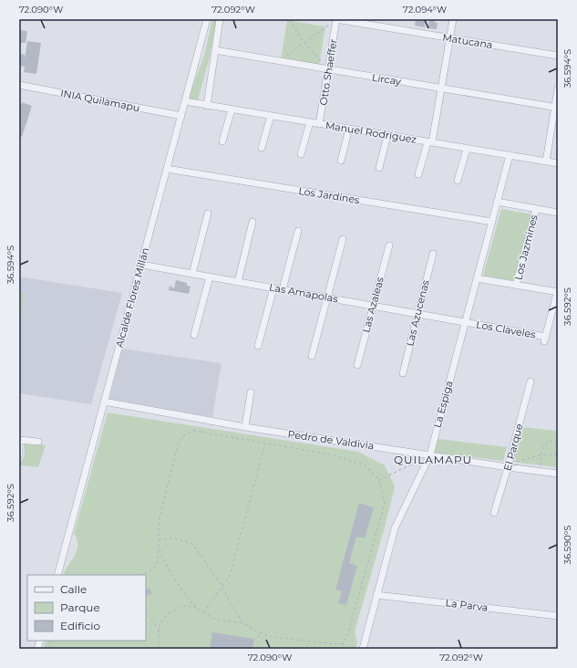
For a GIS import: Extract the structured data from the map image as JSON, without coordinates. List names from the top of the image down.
{
  "streets": {
    "street": [
      "Matucana",
      "Otto Shaeffer",
      "Lircay",
      "INIA Quilamapu",
      "Manuel Rodríguez",
      "Los Jardines",
      "Los Jazmines",
      "Las Amapolas",
      "Alcalde Flores Millán",
      "Las Azaleas",
      "Las Azucenas",
      "Los Claveles",
      "La Espiga",
      "Pedro de Valdivia",
      "El Parque",
      "La Parva"
    ]
  },
  "crossings": [
    ["Matucana", "Otto Shaeffer"],
    ["Otto Shaeffer", "Lircay"],
    ["Otto Shaeffer", "Manuel Rodríguez"],
    ["INIA Quilamapu", "Alcalde Flores Millán"],
    ["Manuel Rodríguez", "Alcalde Flores Millán"],
    ["Manuel Rodríguez", "La Espiga"],
    ["Los Jardines", "Alcalde Flores Millán"],
    ["Los Jardines", "La Espiga"],
    ["Las Amapolas", "Alcalde Flores Millán"],
    ["Las Amapolas", "Las Azaleas"],
    ["Las Amapolas", "Las Azucenas"],
    ["Las Amapolas", "Los Claveles"],
    ["Las Amapolas", "La Espiga"],
    ["Alcalde Flores Millán", "Pedro de Valdivia"],
    ["Los Claveles", "La Espiga"],
    ["La Espiga", "Pedro de Valdivia"],
    ["La Espiga", "La Parva"],
    ["Pedro de Valdivia", "El Parque"]
  ],
  "districts": ["QUILAMAPU"],
  "legend": ["Calle", "Parque", "Edificio"],
  "coordinates": [
    "72.090°W",
    "72.092°W",
    "72.094°W",
    "36.594°S",
    "36.592°S",
    "36.590°S"
  ]
}
